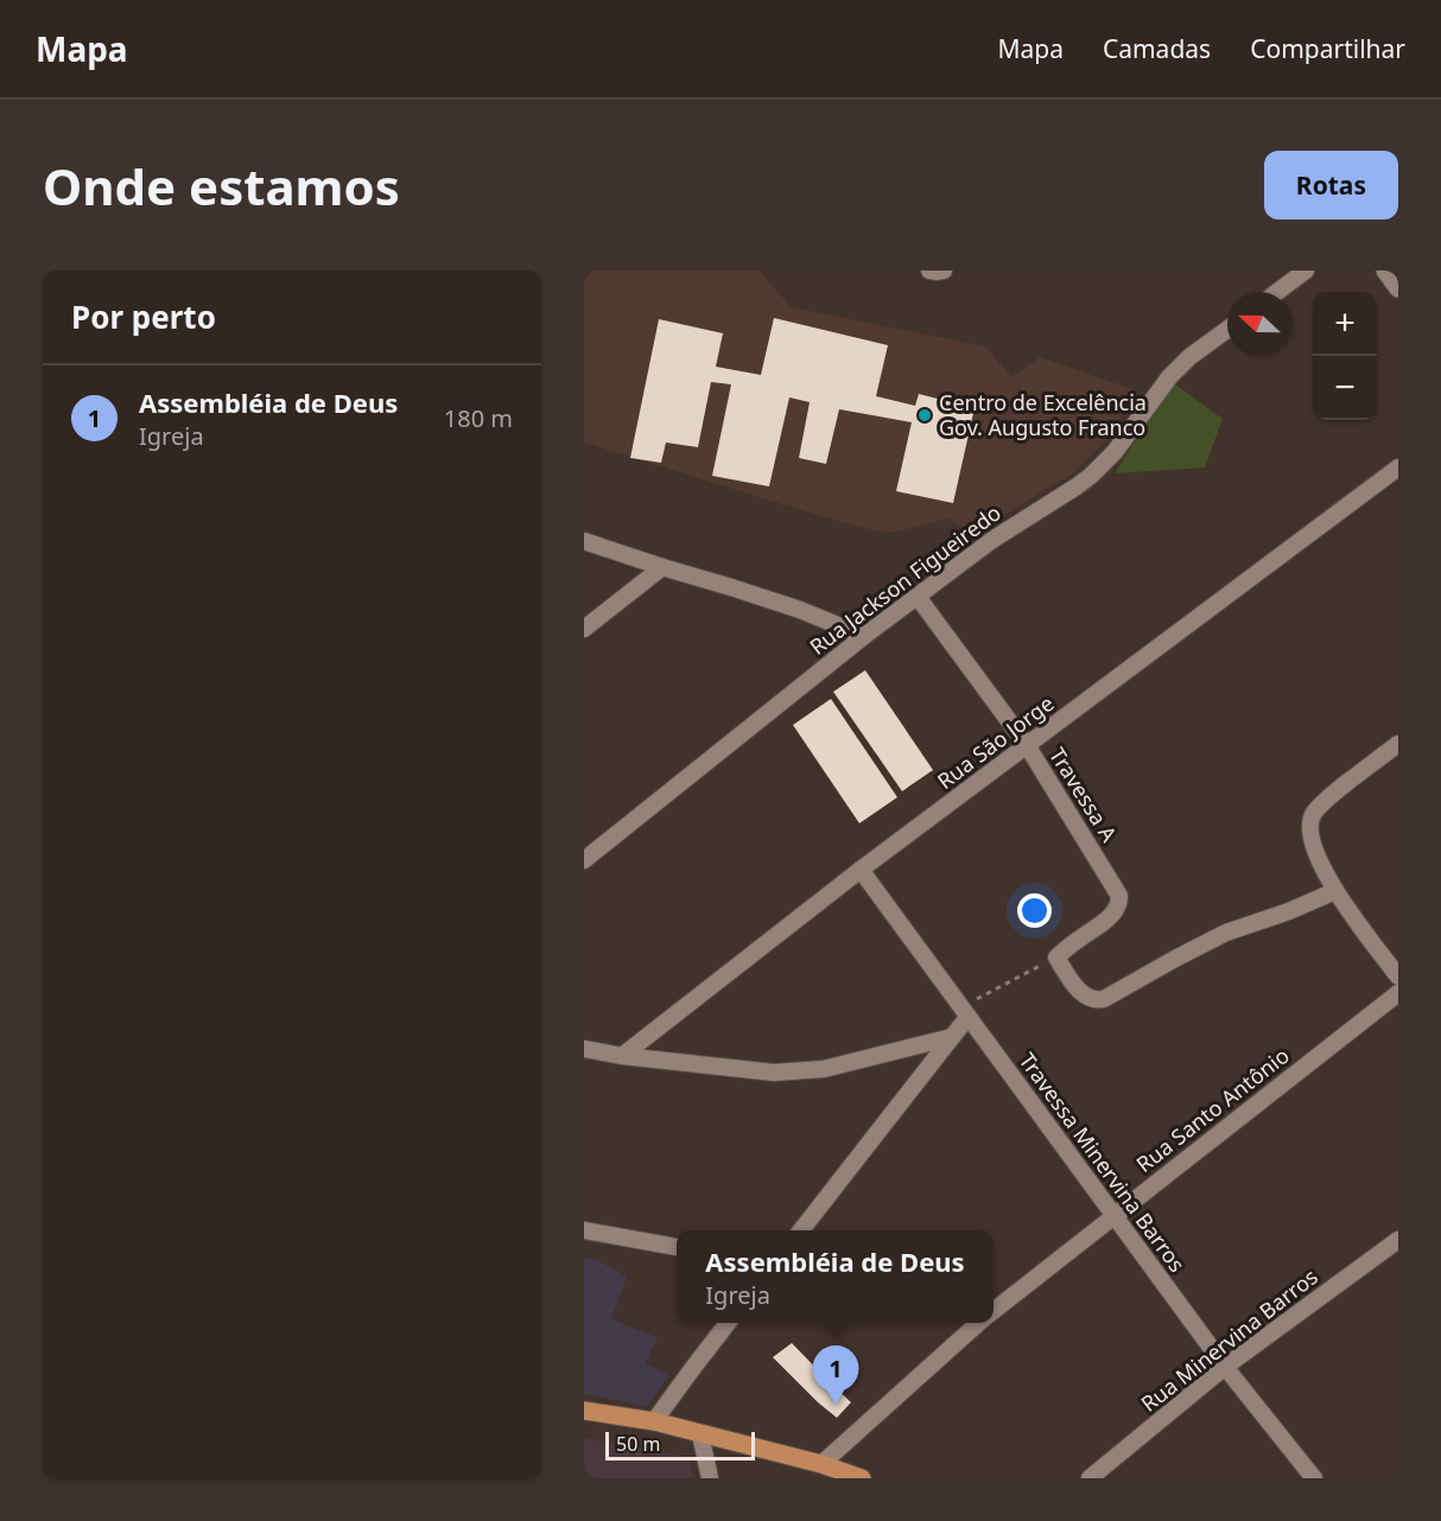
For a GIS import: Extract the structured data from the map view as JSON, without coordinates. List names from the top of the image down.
{
  "streets": {
    "street": [
      "Rua Jackson Figueiredo",
      "Rua São Jorge",
      "Travessa A",
      "Rua Santo Antônio",
      "Travessa Minervina Barros",
      "Rua Minervina Barros"
    ]
  },
  "crossings": [
    ["Rua Jackson Figueiredo", "Travessa A"],
    ["Rua São Jorge", "Travessa A"],
    ["Rua São Jorge", "Travessa Minervina Barros"],
    ["Rua Santo Antônio", "Travessa Minervina Barros"],
    ["Travessa Minervina Barros", "Rua Minervina Barros"]
  ],
  "places": ["Centro de Excelência Gov. Augusto Franco"],
  "scale_bar": "50 m",
  "north": "left",
  "page": {
    "header": "Mapa",
    "nav": ["Mapa", "Camadas", "Compartilhar"],
    "buttons": "Rotas",
    "title": "Onde estamos",
    "heading": "Por perto",
    "map_buttons": ["+", "−"],
    "list": [
      {
        "mark": "1",
        "name": "Assembléia de Deus",
        "note": "Igreja",
        "value": "180 m"
      }
    ],
    "popup": ["Assembléia de Deus", "Igreja"],
    "pins": "1",
    "scale": "50 m"
  }
}
